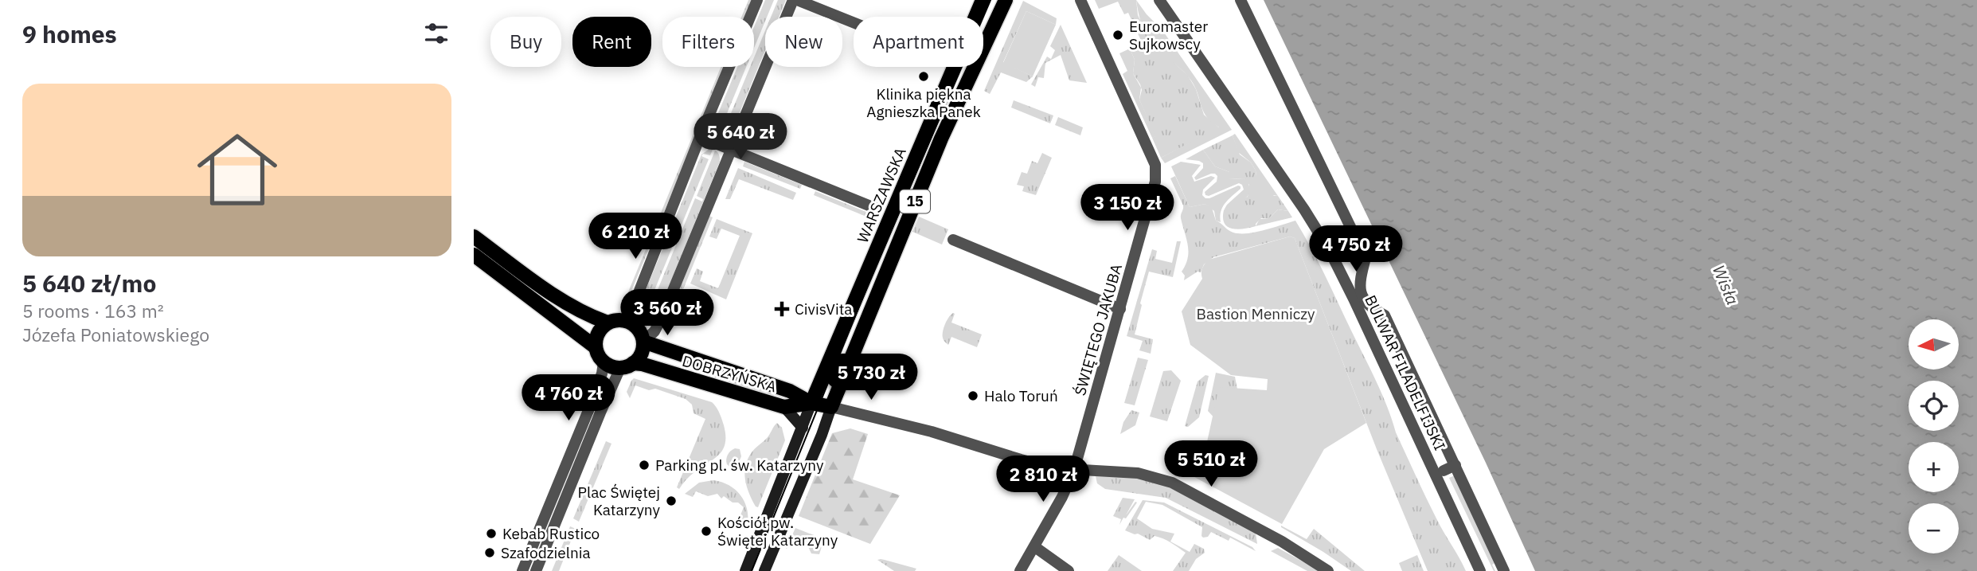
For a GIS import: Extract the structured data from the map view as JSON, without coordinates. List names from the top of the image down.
{
  "streets": {
    "main road": ["WARSZAWSKA", "15", "DOBRZYŃSKA"],
    "street": ["ŚWIĘTEGO JAKUBA", "BULWAR FILADELFIJSKI"]
  },
  "crossings": [
    ["WARSZAWSKA", "DOBRZYŃSKA"]
  ],
  "water": ["Wisła"],
  "parks": ["Bastion Menniczy"],
  "places": {
    "other": [
      "Euromaster Sujkowscy",
      "Klinika piękna Agnieszka Panek",
      "Halo Toruń",
      "Parking pl. św. Katarzyny",
      "Plac Świętej Katarzyny",
      "Kościół pw. Świętej Katarzyny",
      "Kebab Rustico",
      "Szafodzielnia"
    ],
    "health": ["CivisVita"]
  },
  "north": "left",
  "page": {
    "heading": "9 homes",
    "chip": [
      "Buy",
      "Rent",
      "Filters",
      "New",
      "Apartment"
    ],
    "list": [
      {
        "name": "5 640 zł/mo",
        "note": "5 rooms · 163 m² · Józefa Poniatowskiego"
      }
    ],
    "price": [
      "5 640 zł",
      "3 150 zł",
      "6 210 zł",
      "4 750 zł",
      "3 560 zł",
      "5 730 zł",
      "4 760 zł",
      "5 510 zł",
      "2 810 zł"
    ],
    "map_buttons": ["+", "−"]
  }
}
